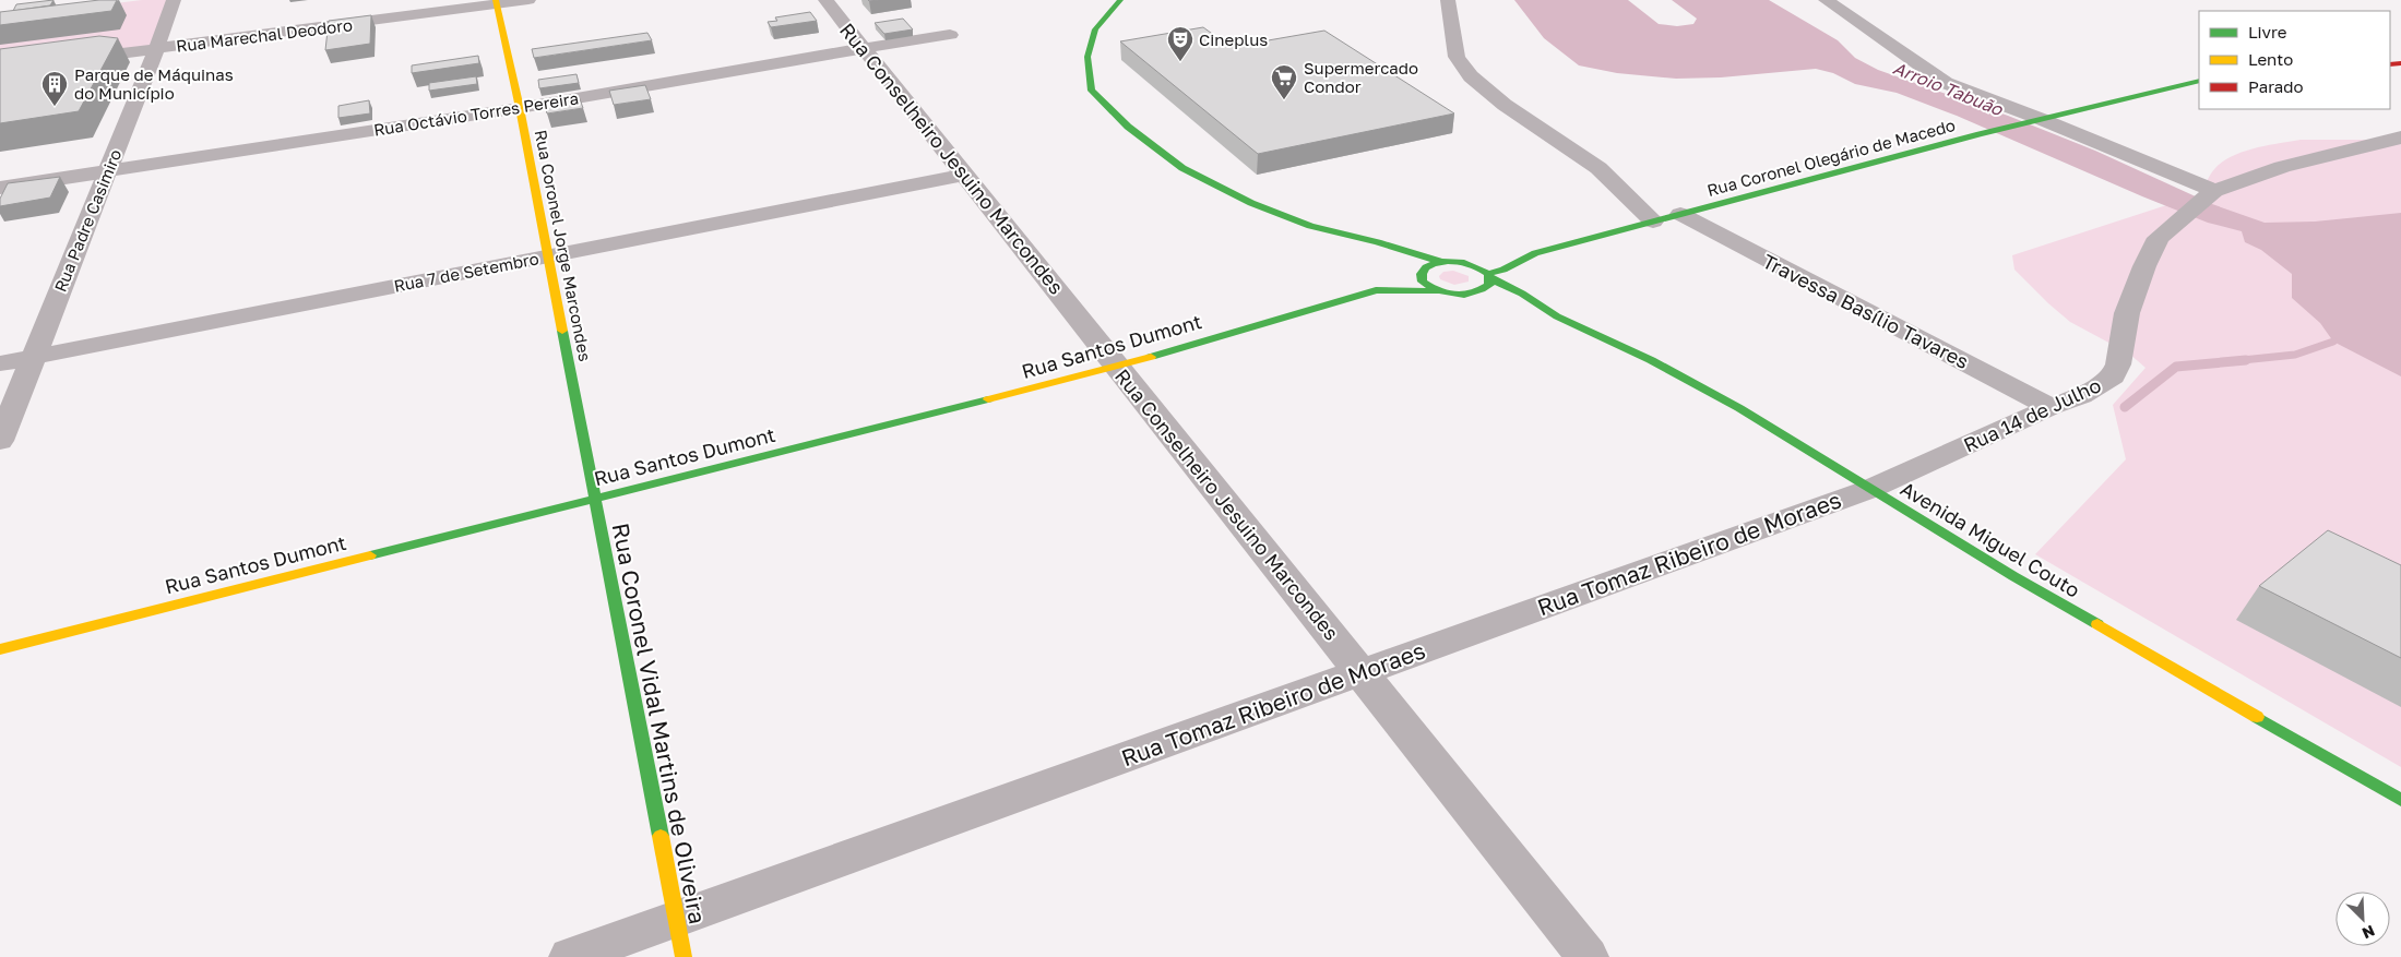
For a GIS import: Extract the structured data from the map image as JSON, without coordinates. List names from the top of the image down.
{
  "streets": {
    "street": [
      "Rua Marechal Deodoro",
      "Rua Octávio Torres Pereira",
      "Rua Coronel Olegário de Macedo",
      "Rua Conselheiro Jesuino Marcondes",
      "Rua Padre Casimiro",
      "Rua Coronel Jorge Marcondes",
      "Rua 7 de Setembro",
      "Travessa Basílio Tavares",
      "Rua Santos Dumont",
      "Rua 14 de Julho",
      "Avenida Miguel Couto",
      "Rua Tomaz Ribeiro de Moraes",
      "Rua Coronel Vidal Martins de Oliveira"
    ]
  },
  "crossings": [
    ["Rua Marechal Deodoro", "Rua Padre Casimiro"],
    ["Rua Marechal Deodoro", "Rua Coronel Jorge Marcondes"],
    ["Rua Octávio Torres Pereira", "Rua Conselheiro Jesuino Marcondes"],
    ["Rua Octávio Torres Pereira", "Rua Padre Casimiro"],
    ["Rua Octávio Torres Pereira", "Rua Coronel Jorge Marcondes"],
    ["Rua Coronel Olegário de Macedo", "Travessa Basílio Tavares"],
    ["Rua Conselheiro Jesuino Marcondes", "Rua 7 de Setembro"],
    ["Rua Conselheiro Jesuino Marcondes", "Rua Santos Dumont"],
    ["Rua Conselheiro Jesuino Marcondes", "Rua Tomaz Ribeiro de Moraes"],
    ["Rua Padre Casimiro", "Rua 7 de Setembro"],
    ["Rua Coronel Jorge Marcondes", "Rua 7 de Setembro"],
    ["Rua Coronel Jorge Marcondes", "Rua Santos Dumont"],
    ["Rua Coronel Jorge Marcondes", "Rua Coronel Vidal Martins de Oliveira"],
    ["Travessa Basílio Tavares", "Rua 14 de Julho"],
    ["Rua Santos Dumont", "Rua Coronel Vidal Martins de Oliveira"],
    ["Rua 14 de Julho", "Avenida Miguel Couto"],
    ["Rua 14 de Julho", "Rua Tomaz Ribeiro de Moraes"],
    ["Avenida Miguel Couto", "Rua Tomaz Ribeiro de Moraes"],
    ["Rua Tomaz Ribeiro de Moraes", "Rua Coronel Vidal Martins de Oliveira"]
  ],
  "water": ["Arroio Tabuão"],
  "places": {
    "theatre": ["Cineplus"],
    "supermarket": ["Supermercado Condor"],
    "building": ["Parque de Máquinas do Município"]
  },
  "legend": ["Livre", "Lento", "Parado"],
  "north": "bottom right"
}
